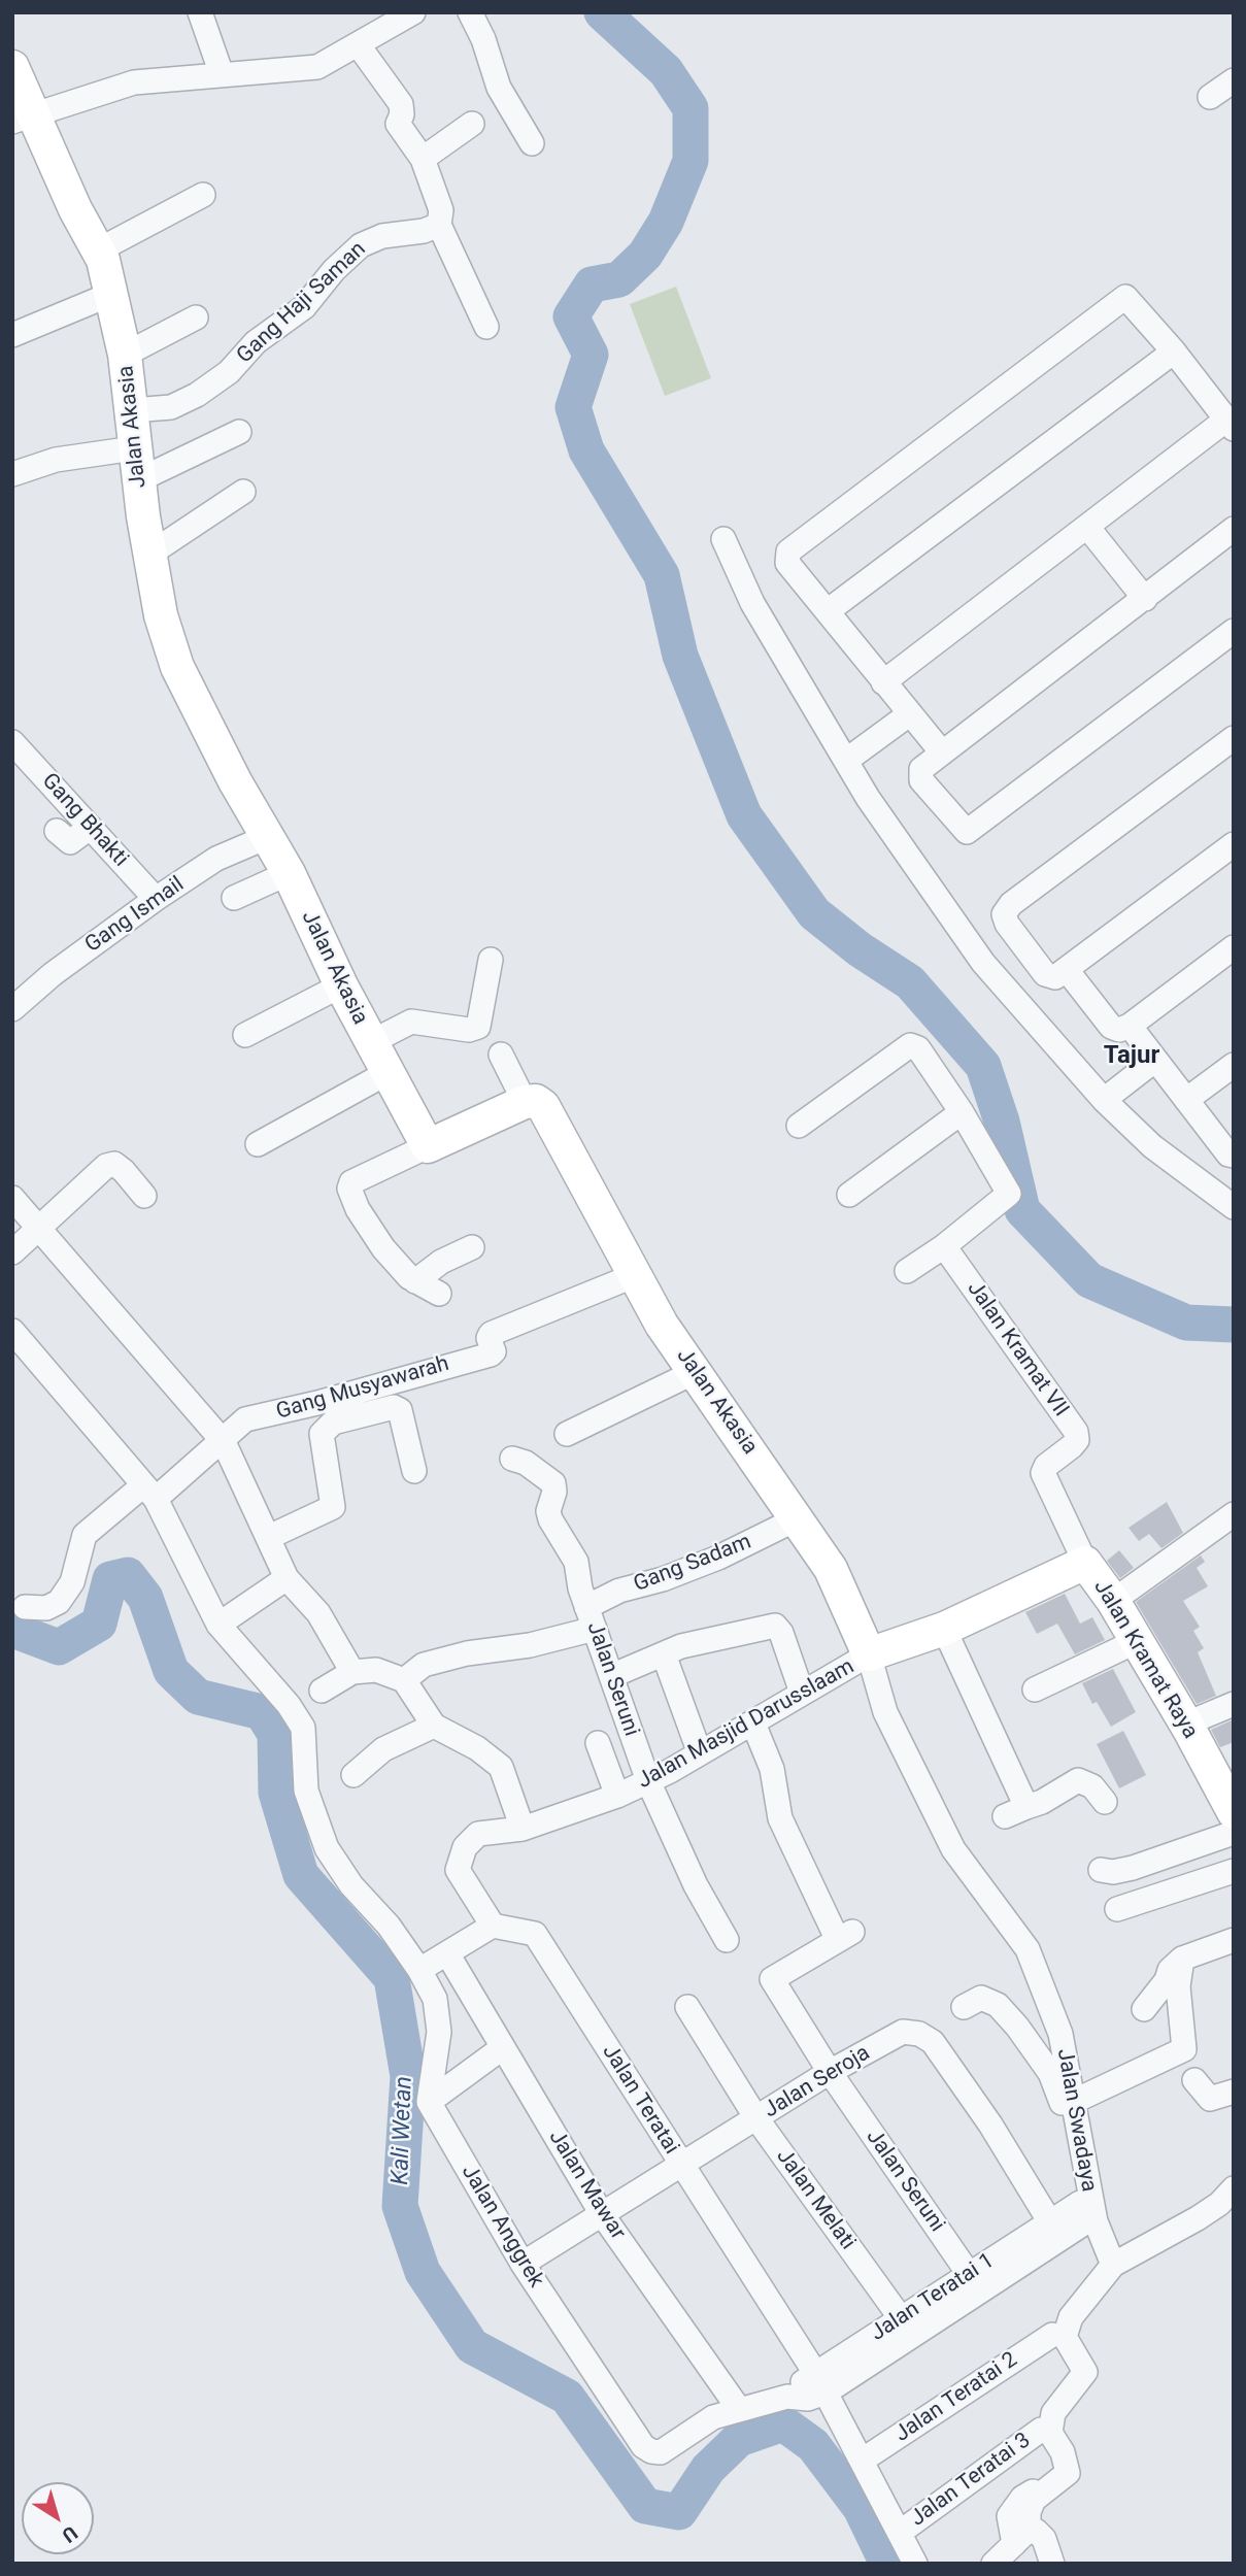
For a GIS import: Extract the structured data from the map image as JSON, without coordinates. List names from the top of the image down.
{
  "streets": {
    "street": [
      "Gang Haji Saman",
      "Jalan Akasia",
      "Gang Bhakti",
      "Gang Ismail",
      "Jalan Kramat VII",
      "Gang Musyawarah",
      "Gang Sadam",
      "Jalan Kramat Raya",
      "Jalan Seruni",
      "Jalan Masjid Darusslaam",
      "Jalan Seroja",
      "Jalan Teratai",
      "Jalan Swadaya",
      "Jalan Mawar",
      "Jalan Melati",
      "Jalan Anggrek",
      "Jalan Teratai 1",
      "Jalan Teratai 2",
      "Jalan Teratai 3"
    ]
  },
  "crossings": [
    ["Gang Haji Saman", "Jalan Akasia"],
    ["Jalan Akasia", "Gang Ismail"],
    ["Jalan Akasia", "Gang Musyawarah"],
    ["Jalan Akasia", "Gang Sadam"],
    ["Jalan Akasia", "Jalan Kramat Raya"],
    ["Jalan Akasia", "Jalan Masjid Darusslaam"],
    ["Jalan Akasia", "Jalan Swadaya"],
    ["Gang Bhakti", "Gang Ismail"],
    ["Jalan Kramat VII", "Jalan Kramat Raya"],
    ["Gang Sadam", "Jalan Seruni"],
    ["Jalan Kramat Raya", "Jalan Masjid Darusslaam"],
    ["Jalan Kramat Raya", "Jalan Swadaya"],
    ["Jalan Seruni", "Jalan Masjid Darusslaam"],
    ["Jalan Seruni", "Jalan Seroja"],
    ["Jalan Seruni", "Jalan Teratai 1"],
    ["Jalan Masjid Darusslaam", "Jalan Teratai"],
    ["Jalan Masjid Darusslaam", "Jalan Swadaya"],
    ["Jalan Seroja", "Jalan Teratai"],
    ["Jalan Seroja", "Jalan Mawar"],
    ["Jalan Seroja", "Jalan Melati"],
    ["Jalan Seroja", "Jalan Anggrek"],
    ["Jalan Seroja", "Jalan Teratai 1"],
    ["Jalan Teratai", "Jalan Teratai 1"],
    ["Jalan Teratai", "Jalan Teratai 2"],
    ["Jalan Teratai", "Jalan Teratai 3"],
    ["Jalan Mawar", "Jalan Teratai 1"],
    ["Jalan Melati", "Jalan Teratai 1"],
    ["Jalan Anggrek", "Jalan Teratai 1"]
  ],
  "districts": ["Tajur"],
  "water": ["Kali Wetan"],
  "north": "bottom right"
}
